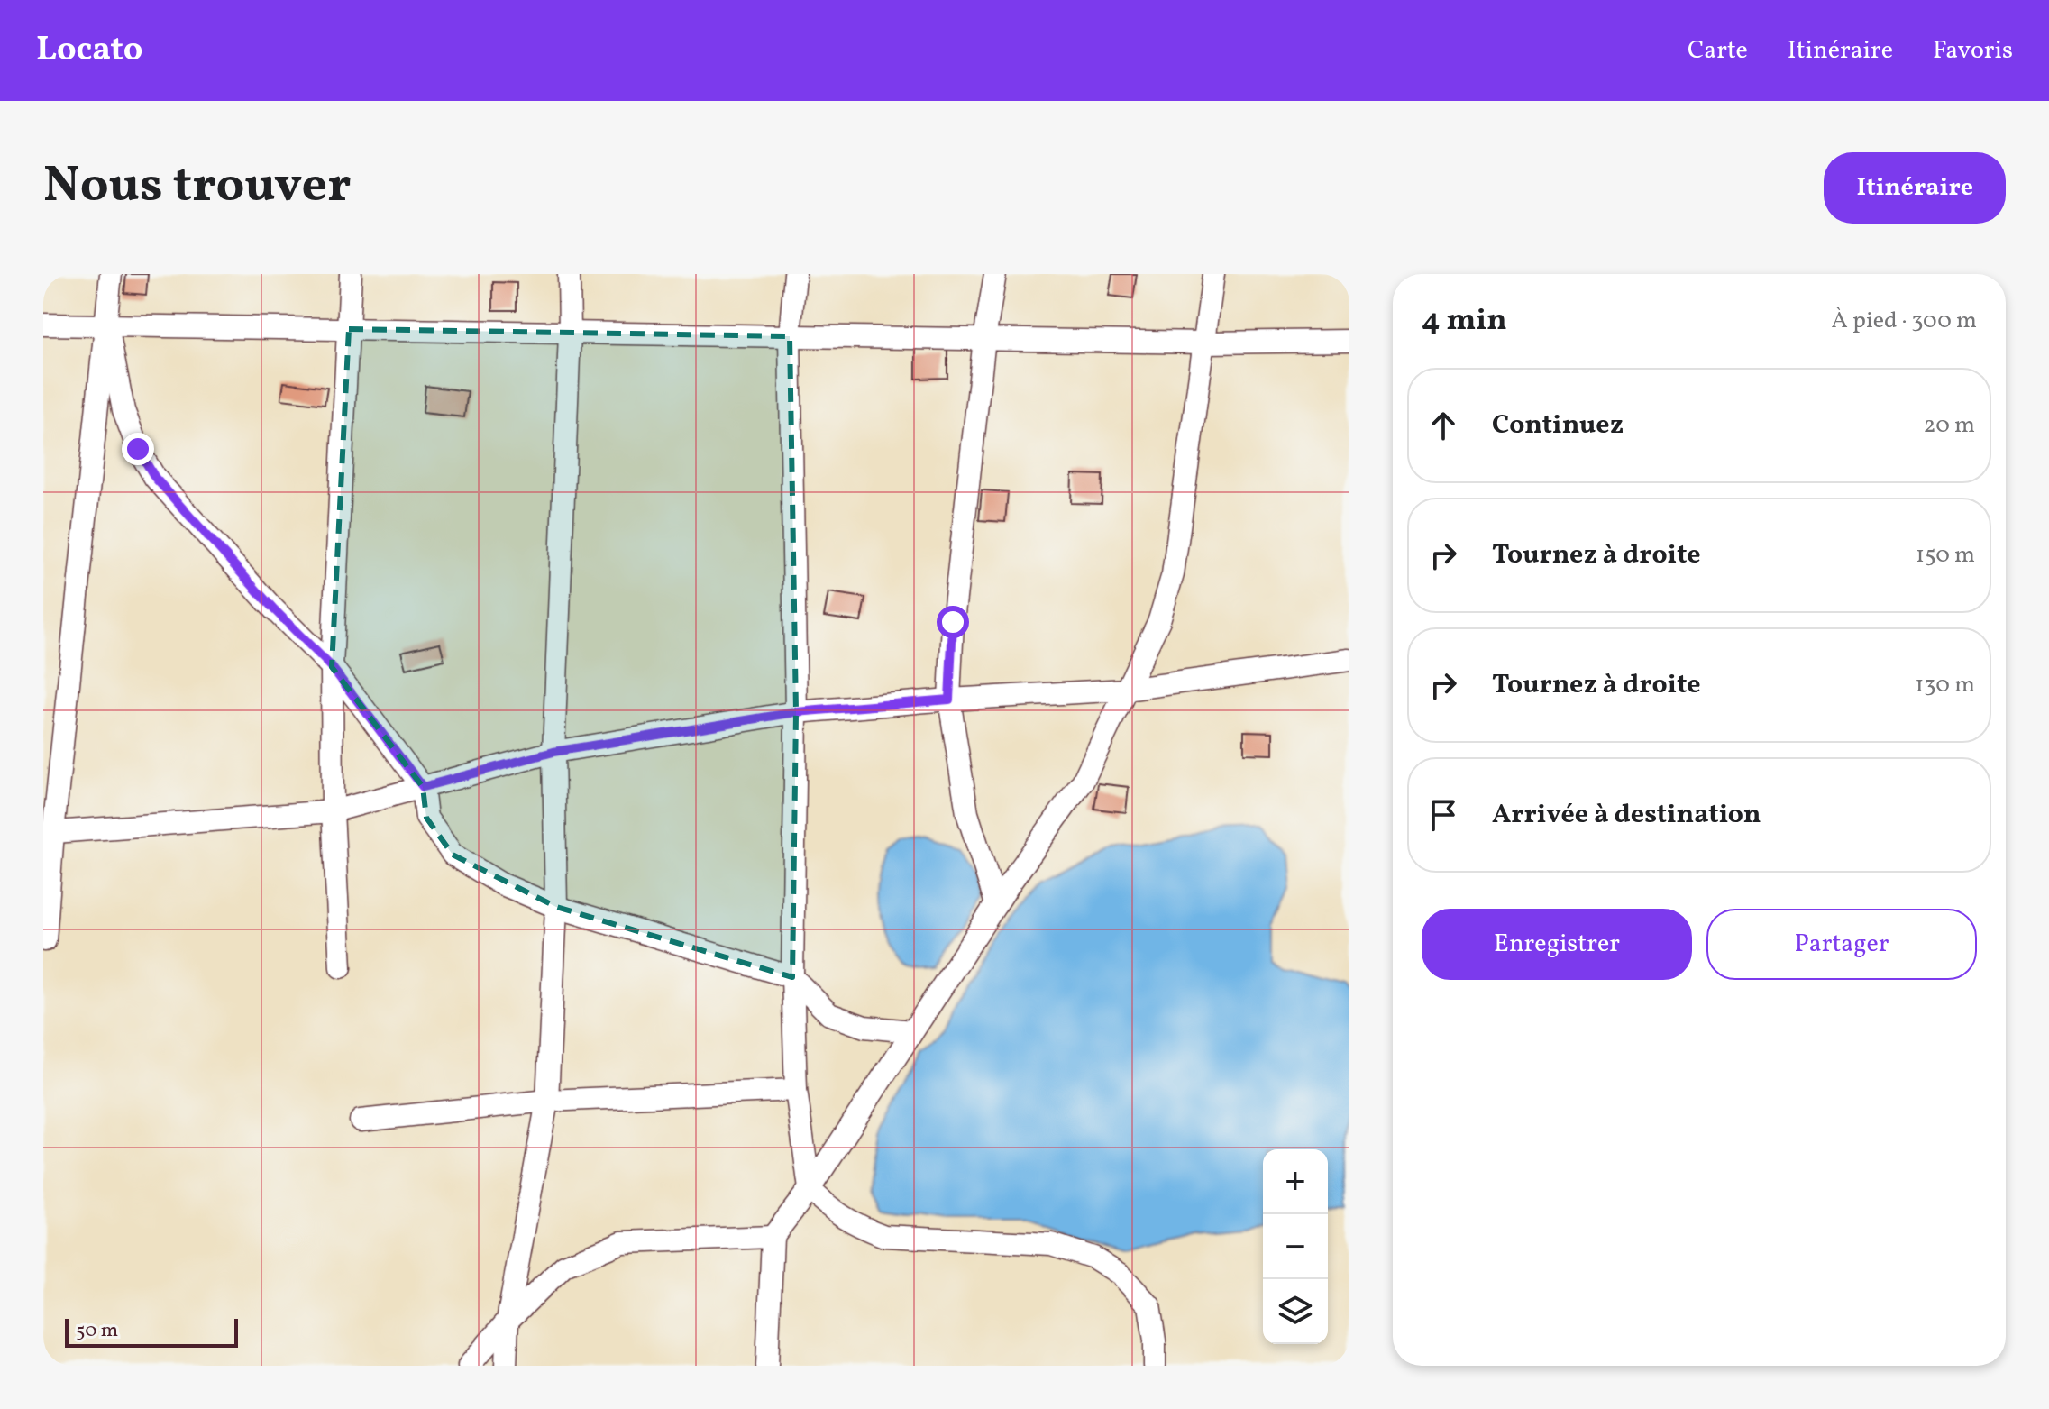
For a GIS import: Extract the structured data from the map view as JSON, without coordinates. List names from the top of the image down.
{
  "scale_bar": "50 m",
  "page": {
    "header": "Locato",
    "nav": ["Carte", "Itinéraire", "Favoris"],
    "title": "Nous trouver",
    "buttons": [
      "Itinéraire",
      ["Enregistrer", "Partager"]
    ],
    "heading": ["4 min", "À pied · 300 m"],
    "list": [
      ["Continuez", "20 m"],
      ["Tournez à droite", "150 m"],
      ["Tournez à droite", "130 m"],
      "Arrivée à destination"
    ],
    "map_buttons": ["+", "−"],
    "scale": "50 m"
  }
}
